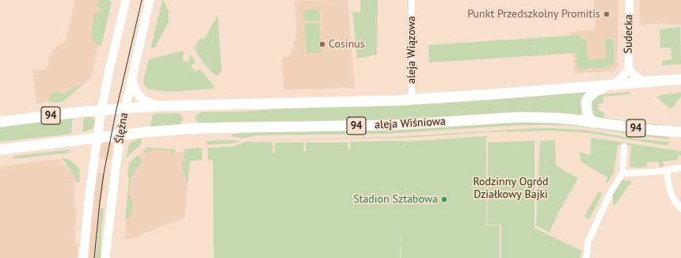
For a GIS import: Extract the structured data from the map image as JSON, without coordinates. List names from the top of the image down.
{
  "streets": {
    "main road": ["94", "aleja Wiśniowa", "Ślężna"],
    "street": ["Sudecka", "aleja Wiązowa"]
  },
  "crossings": [
    ["Sudecka", "94"],
    ["aleja Wiązowa", "94"],
    ["94", "aleja Wiśniowa"],
    ["94", "Ślężna"],
    ["aleja Wiśniowa", "Ślężna"]
  ],
  "parks": ["Rodzinny Ogród Działkowy Bajki"],
  "places": ["Punkt Przedszkolny Promitis", "Cosinus", "Stadion Sztabowa"]
}
